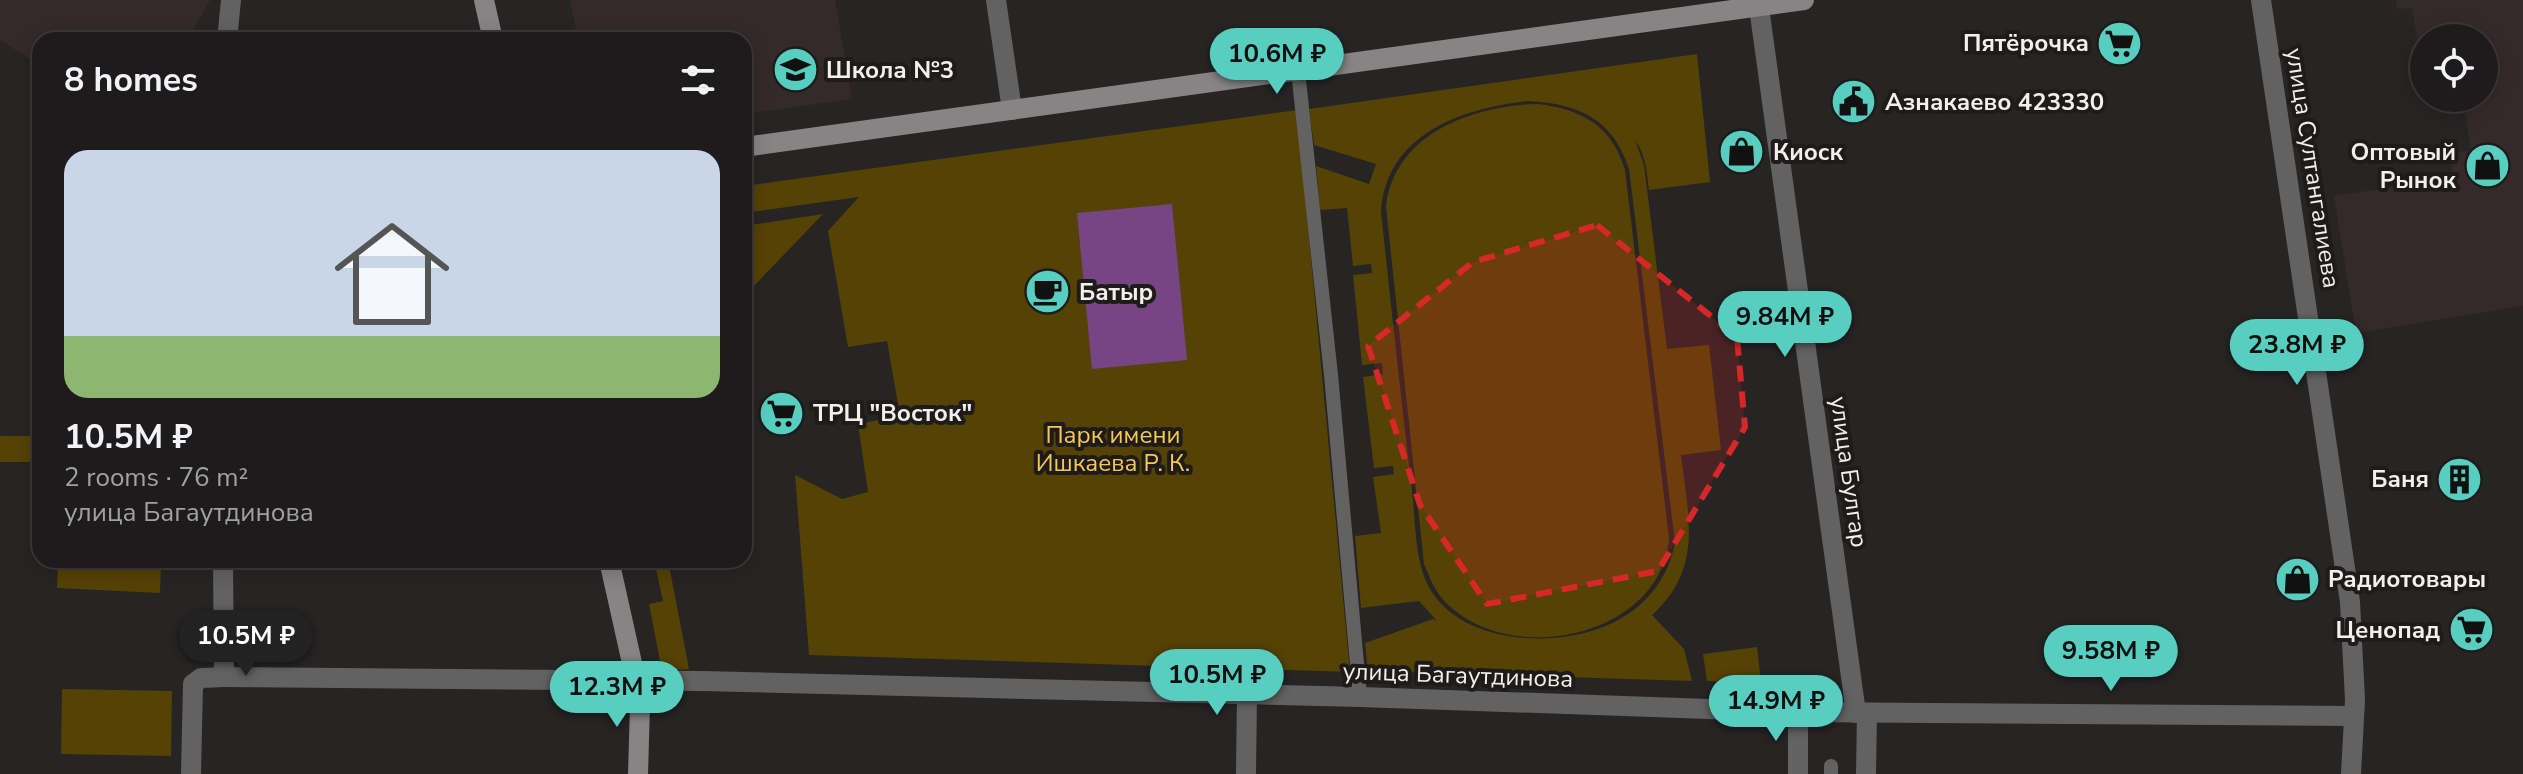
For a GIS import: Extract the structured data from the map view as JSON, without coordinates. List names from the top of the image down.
{
  "streets": {
    "street": ["улица Султангалиева", "улица Булгар", "улица Багаутдинова"]
  },
  "crossings": [
    ["улица Султангалиева", "улица Багаутдинова"],
    ["улица Булгар", "улица Багаутдинова"]
  ],
  "parks": ["Парк имени Ишкаева Р. К."],
  "places": {
    "supermarket": ["Пятёрочка", "ТРЦ \"Восток\"", "Ценопад"],
    "school or university": ["Школа №3"],
    "public building": ["Азнакаево 423330"],
    "shop": ["Киоск", "Оптовый Рынок", "Радиотовары"],
    "cafe": ["Батыр"],
    "building": ["Баня"]
  },
  "page": {
    "price": [
      "10.6M ₽",
      "9.84M ₽",
      "23.8M ₽",
      "10.5M ₽",
      "9.58M ₽",
      "10.5M ₽",
      "12.3M ₽",
      "14.9M ₽"
    ],
    "heading": "8 homes",
    "list": [
      {
        "name": "10.5M ₽",
        "note": "2 rooms · 76 m² · улица Багаутдинова"
      }
    ]
  }
}
